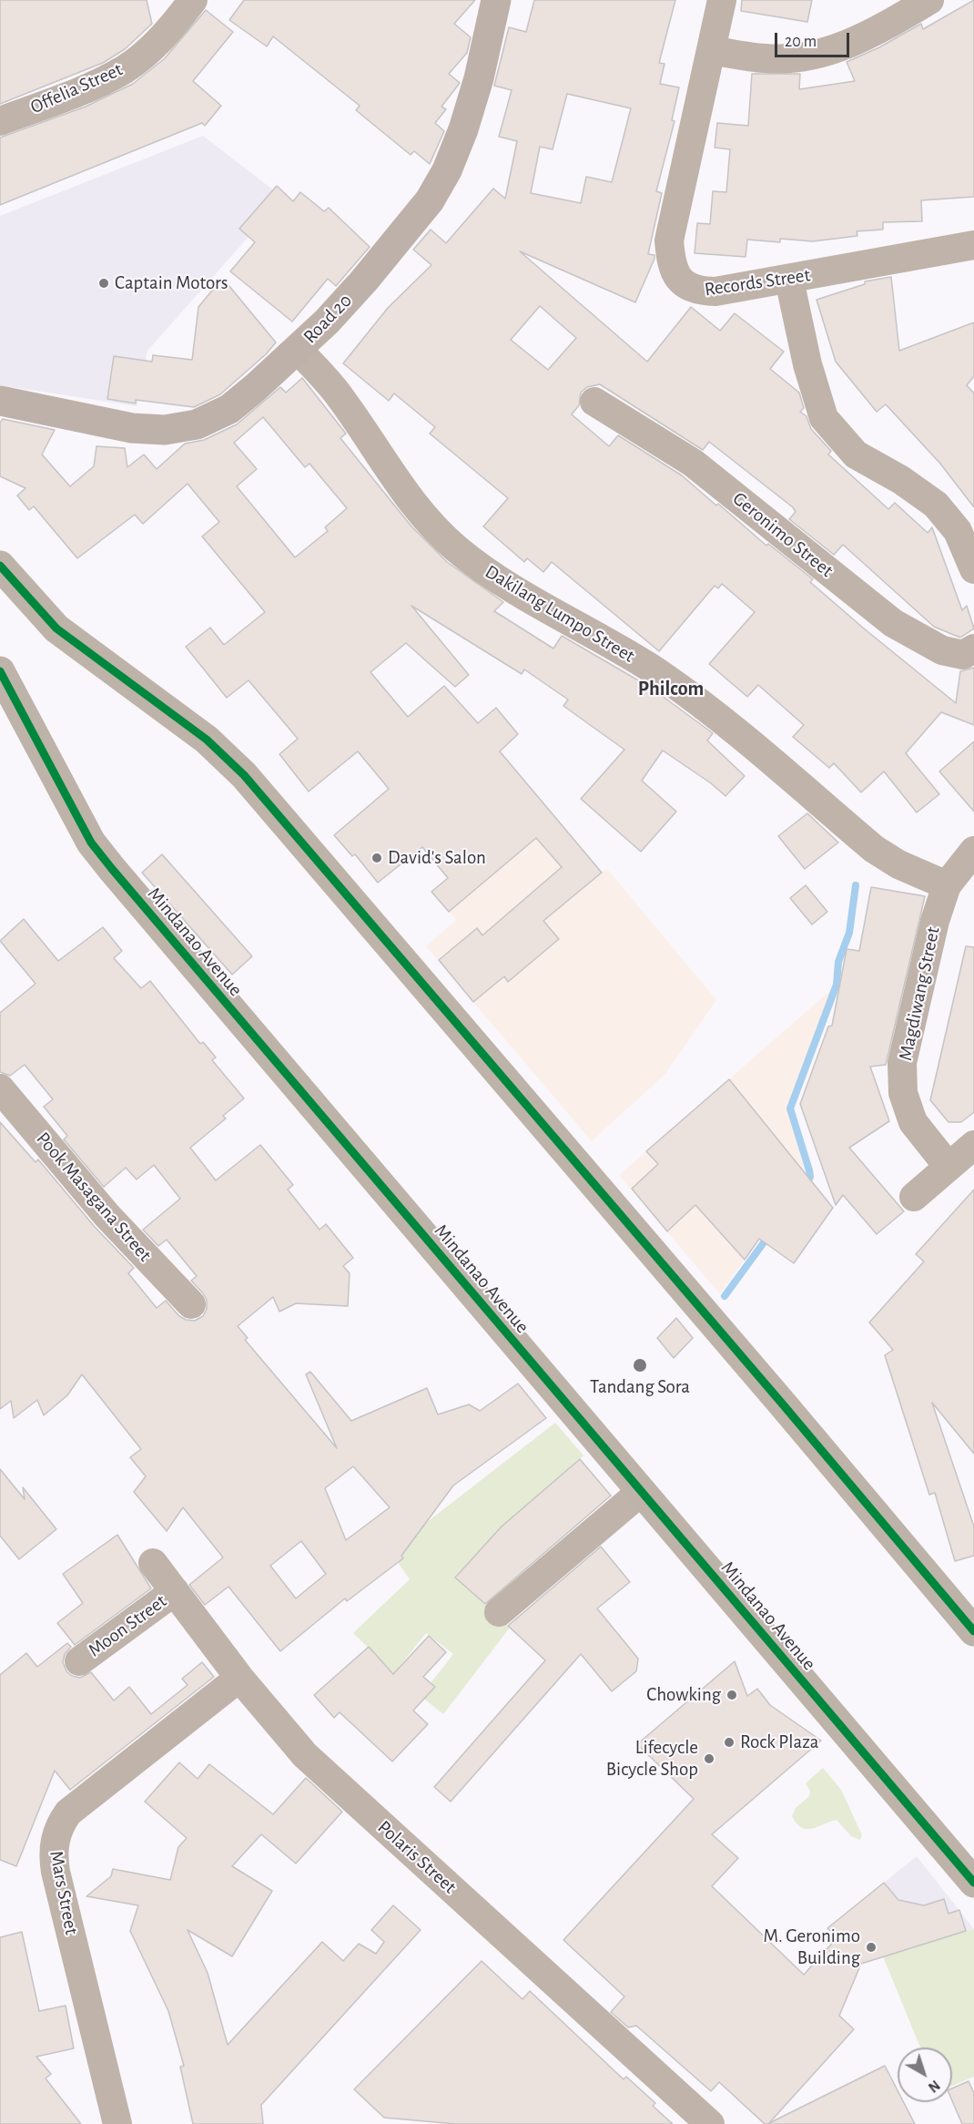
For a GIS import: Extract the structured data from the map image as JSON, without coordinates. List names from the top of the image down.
{
  "streets": {
    "main road": ["Mindanao Avenue"],
    "street": [
      "Offelia Street",
      "Records Street",
      "Road 20",
      "Geronimo Street",
      "Dakilang Lumpo Street",
      "Magdiwang Street",
      "Pook Masagana Street",
      "Moon Street",
      "Polaris Street",
      "Mars Street"
    ]
  },
  "crossings": [
    ["Road 20", "Dakilang Lumpo Street"],
    ["Dakilang Lumpo Street", "Magdiwang Street"],
    ["Moon Street", "Polaris Street"],
    ["Polaris Street", "Mars Street"]
  ],
  "districts": ["Philcom"],
  "places": [
    "Captain Motors",
    "David's Salon",
    "Tandang Sora",
    "Chowking",
    "Rock Plaza",
    "Lifecycle Bicycle Shop",
    "M. Geronimo Building"
  ],
  "scale_bar": "20 m",
  "north": "bottom right"
}
